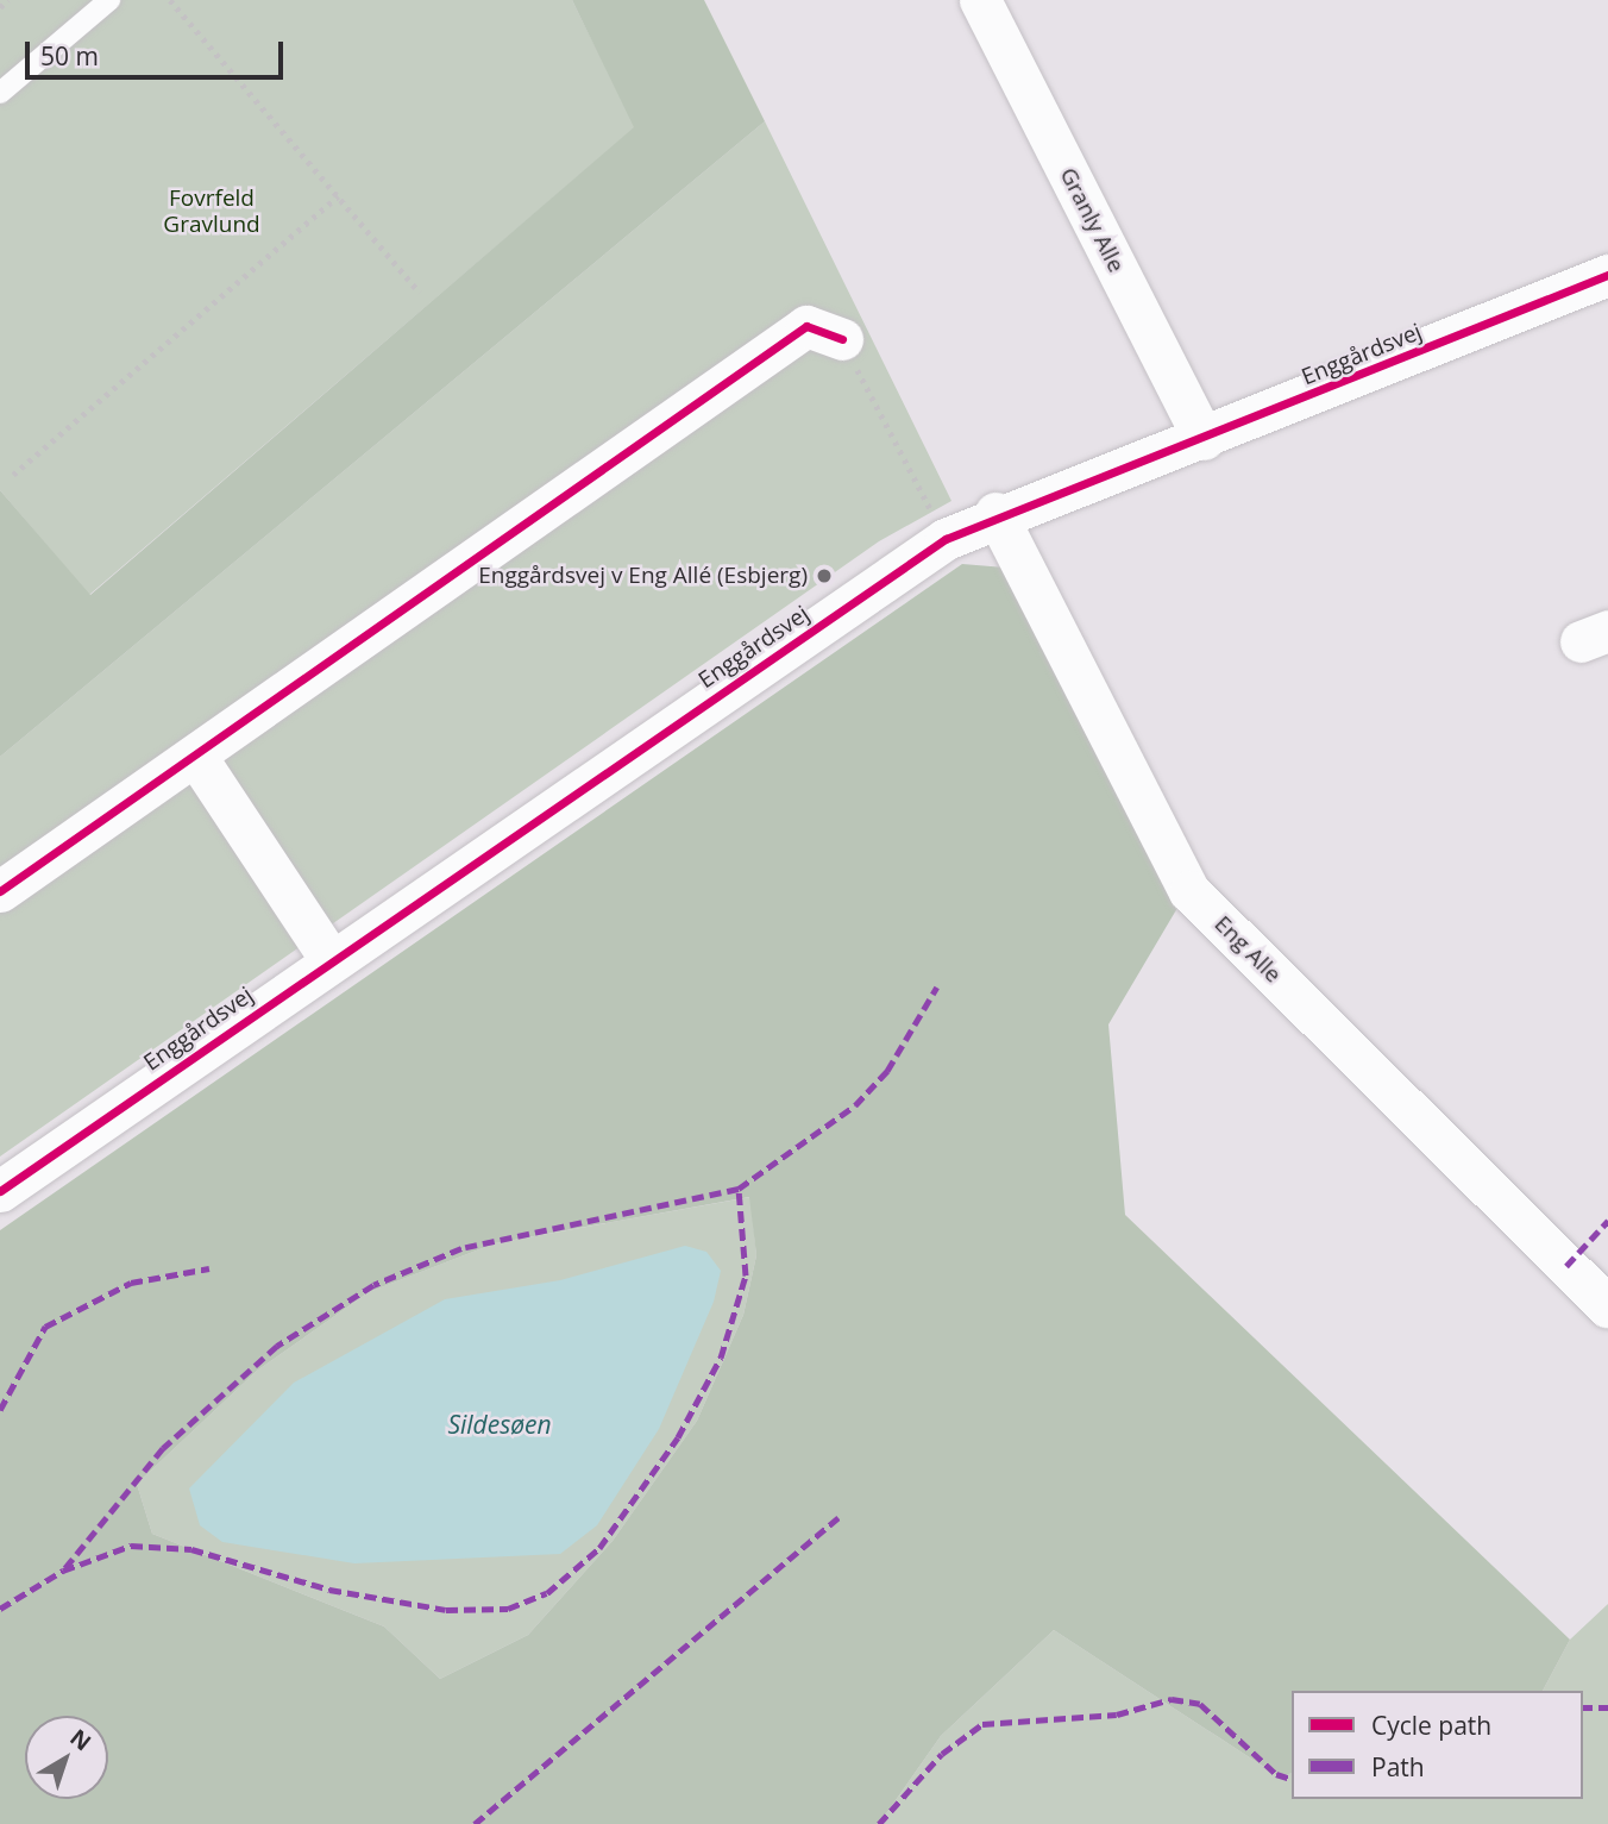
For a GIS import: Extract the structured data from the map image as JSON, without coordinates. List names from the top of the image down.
{
  "streets": {
    "street": ["Granly Alle", "Enggårdsvej", "Eng Alle"]
  },
  "crossings": [
    ["Granly Alle", "Enggårdsvej"],
    ["Enggårdsvej", "Eng Alle"]
  ],
  "water": ["Sildesøen"],
  "parks": ["Fovrfeld Gravlund"],
  "places": ["Enggårdsvej v Eng Allé (Esbjerg)"],
  "legend": ["Cycle path", "Path"],
  "scale_bar": "50 m",
  "north": "top right"
}
